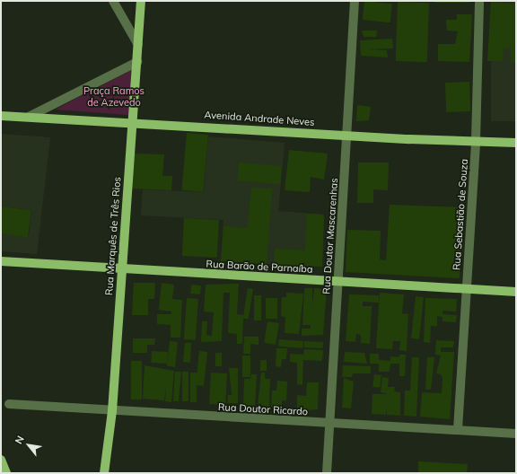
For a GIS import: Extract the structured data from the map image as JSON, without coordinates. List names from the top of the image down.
{
  "streets": {
    "main road": ["Avenida Andrade Neves", "Rua Marquês de Três Rios", "Rua Barão de Parnaíba"],
    "street": ["Rua Sebastião de Souza", "Rua Doutor Mascarenhas", "Rua Doutor Ricardo"]
  },
  "crossings": [
    ["Avenida Andrade Neves", "Rua Sebastião de Souza"],
    ["Avenida Andrade Neves", "Rua Marquês de Três Rios"],
    ["Avenida Andrade Neves", "Rua Doutor Mascarenhas"],
    ["Rua Sebastião de Souza", "Rua Barão de Parnaíba"],
    ["Rua Sebastião de Souza", "Rua Doutor Ricardo"],
    ["Rua Marquês de Três Rios", "Rua Barão de Parnaíba"],
    ["Rua Marquês de Três Rios", "Rua Doutor Ricardo"],
    ["Rua Doutor Mascarenhas", "Rua Barão de Parnaíba"],
    ["Rua Doutor Mascarenhas", "Rua Doutor Ricardo"]
  ],
  "parks": ["Praça Ramos de Azevedo"],
  "north": "top left"
}
